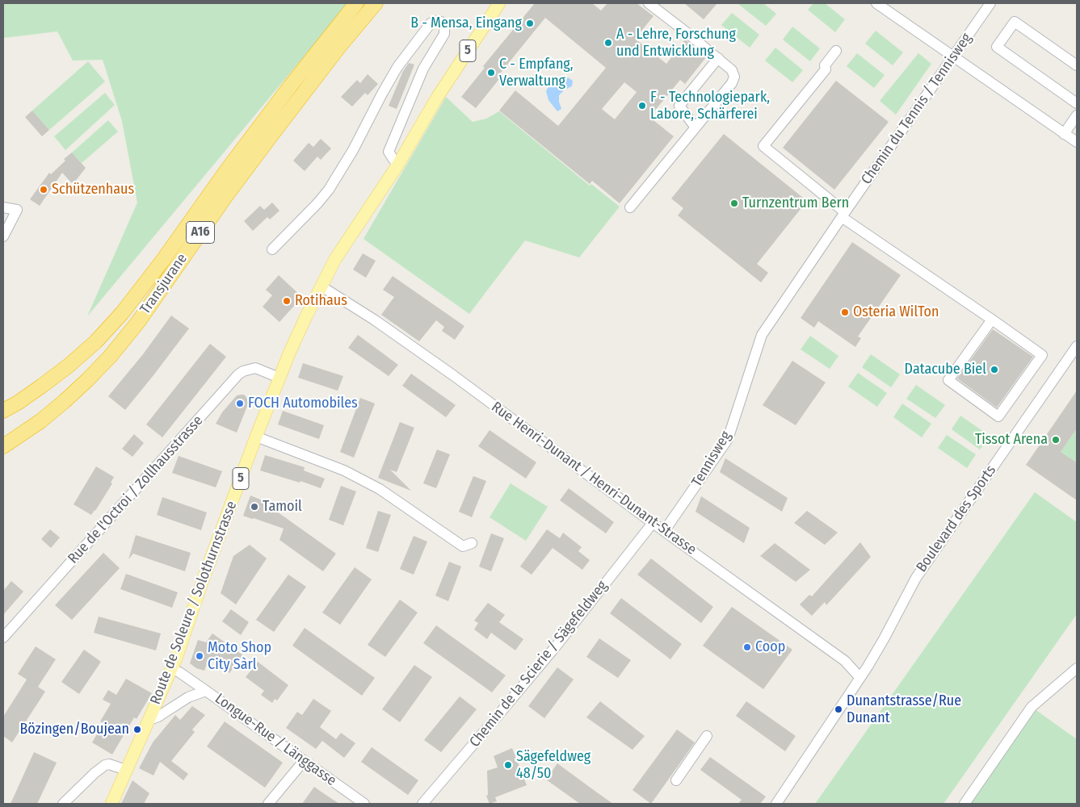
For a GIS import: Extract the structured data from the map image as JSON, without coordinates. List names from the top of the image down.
{
  "streets": {
    "highway": ["A16", "Transjurane"],
    "main road": ["5", "Route de Soleure / Solothurnstrasse"],
    "street": [
      "Chemin du Tennis / Tennisweg",
      "Tennisweg",
      "Rue Henri-Dunant / Henri-Dunant-Strasse",
      "Rue de l'Octroi / Zollhausstrasse",
      "Boulevard des Sports",
      "Chemin de la Scierie / Sägefeldweg",
      "Longue-Rue / Länggasse"
    ]
  },
  "crossings": [
    ["Chemin du Tennis / Tennisweg", "Tennisweg"],
    ["Tennisweg", "Rue Henri-Dunant / Henri-Dunant-Strasse"],
    ["Rue Henri-Dunant / Henri-Dunant-Strasse", "Boulevard des Sports"],
    ["Rue Henri-Dunant / Henri-Dunant-Strasse", "Route de Soleure / Solothurnstrasse"],
    ["Rue Henri-Dunant / Henri-Dunant-Strasse", "Chemin de la Scierie / Sägefeldweg"],
    ["Rue de l'Octroi / Zollhausstrasse", "Route de Soleure / Solothurnstrasse"],
    ["Route de Soleure / Solothurnstrasse", "Longue-Rue / Länggasse"]
  ],
  "places": [
    "B - Mensa, Eingang",
    "A - Lehre, Forschung und Entwicklung",
    "C - Empfang, Verwaltung",
    "F - Technologiepark, Labore, Schärferei",
    "Schützenhaus",
    "Turnzentrum Bern",
    "Rotihaus",
    "Osteria WilTon",
    "Datacube Biel",
    "FOCH Automobiles",
    "Tissot Arena",
    "Tamoil",
    "Coop",
    "Moto Shop City Sàrl",
    "Dunantstrasse/Rue Dunant",
    "Bözingen/Boujean",
    "Sägefeldweg 48/50"
  ]
}
